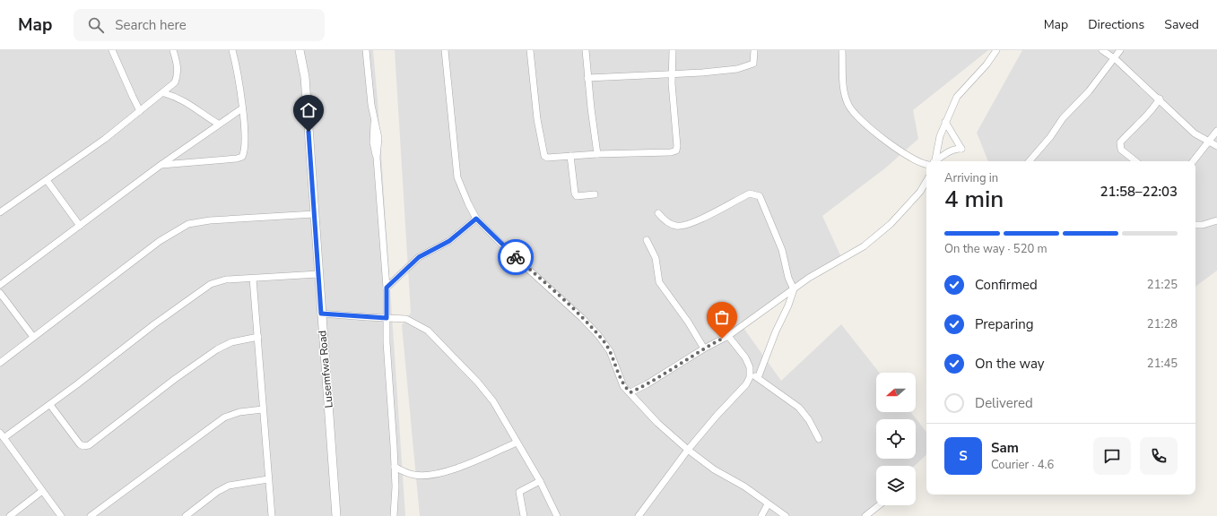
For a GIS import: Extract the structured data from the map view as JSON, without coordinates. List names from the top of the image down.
{
  "streets": {
    "street": ["Lusemfwa Road"]
  },
  "north": "left",
  "page": {
    "header": "Map",
    "search": "Search here",
    "nav": ["Map", "Directions", "Saved"],
    "heading": ["4 min", "Arriving in", "21:58–22:03"],
    "panel": ["Sam", "Courier · 4.6"],
    "bar": "On the way · 520 m",
    "list": [
      ["Confirmed", "21:25"],
      ["Preparing", "21:28"],
      ["On the way", "21:45"],
      "Delivered"
    ],
    "round": "S"
  }
}
